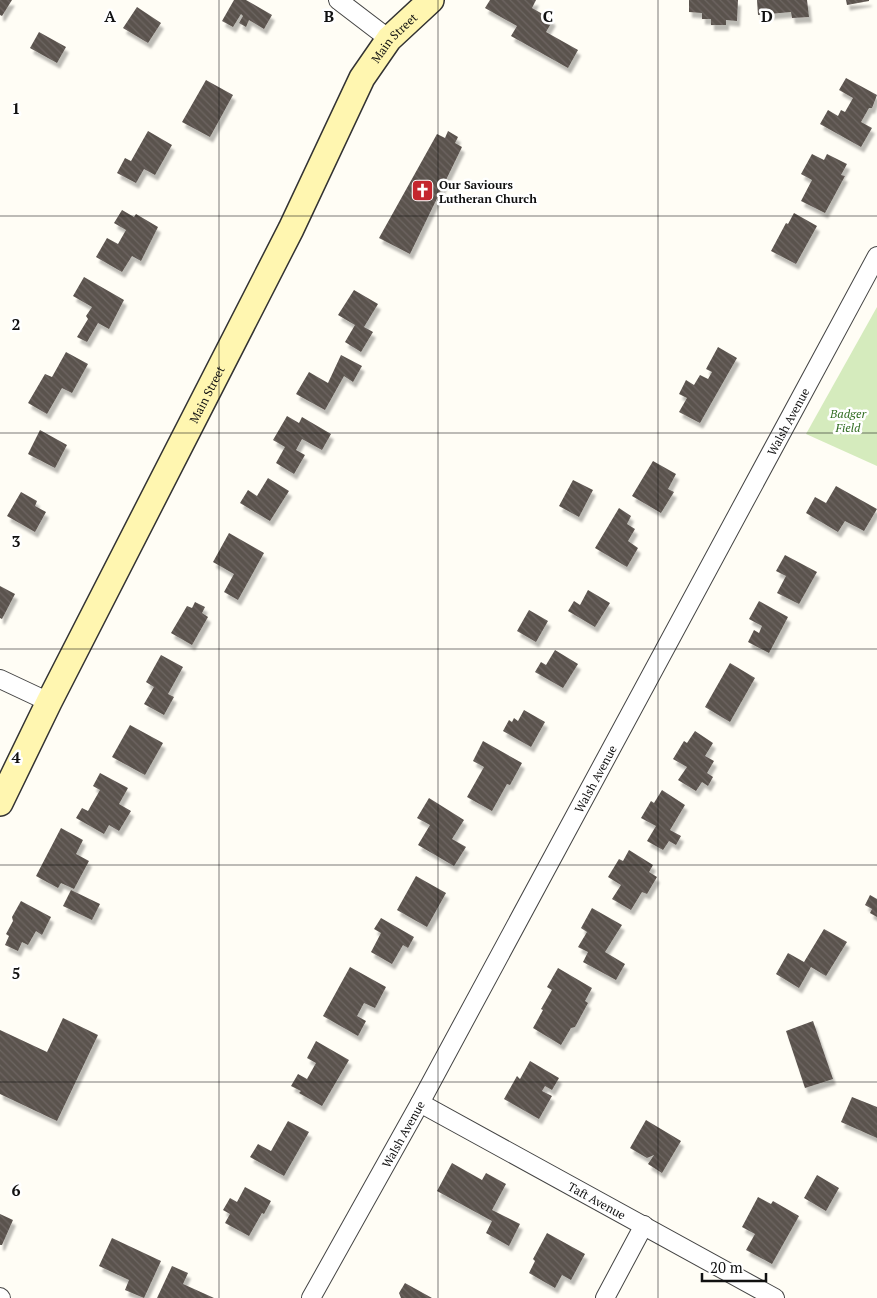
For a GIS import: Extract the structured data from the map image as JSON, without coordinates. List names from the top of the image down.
{
  "streets": {
    "main road": ["Main Street"],
    "street": ["Walsh Avenue", "Taft Avenue"]
  },
  "crossings": [
    ["Walsh Avenue", "Taft Avenue"]
  ],
  "parks": ["Badger Field"],
  "places": {
    "church": ["Our Saviours Lutheran Church"]
  },
  "scale_bar": "20 m",
  "grid": {
    "columns": [
      "A",
      "B",
      "C",
      "D"
    ],
    "rows": [
      "1",
      "2",
      "3",
      "4",
      "5",
      "6"
    ]
  }
}
